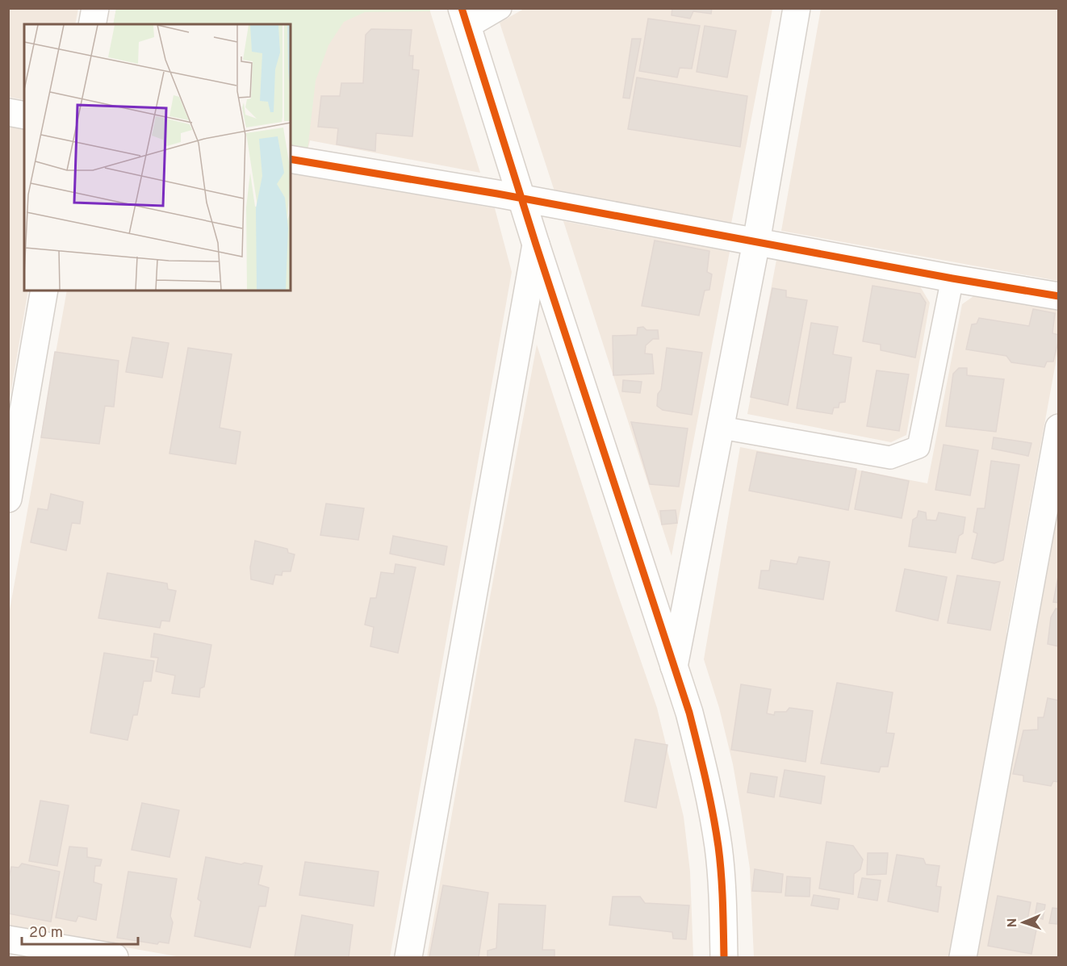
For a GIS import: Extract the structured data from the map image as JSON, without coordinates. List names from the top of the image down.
{
  "scale_bar": "20 m",
  "north": "left"
}
